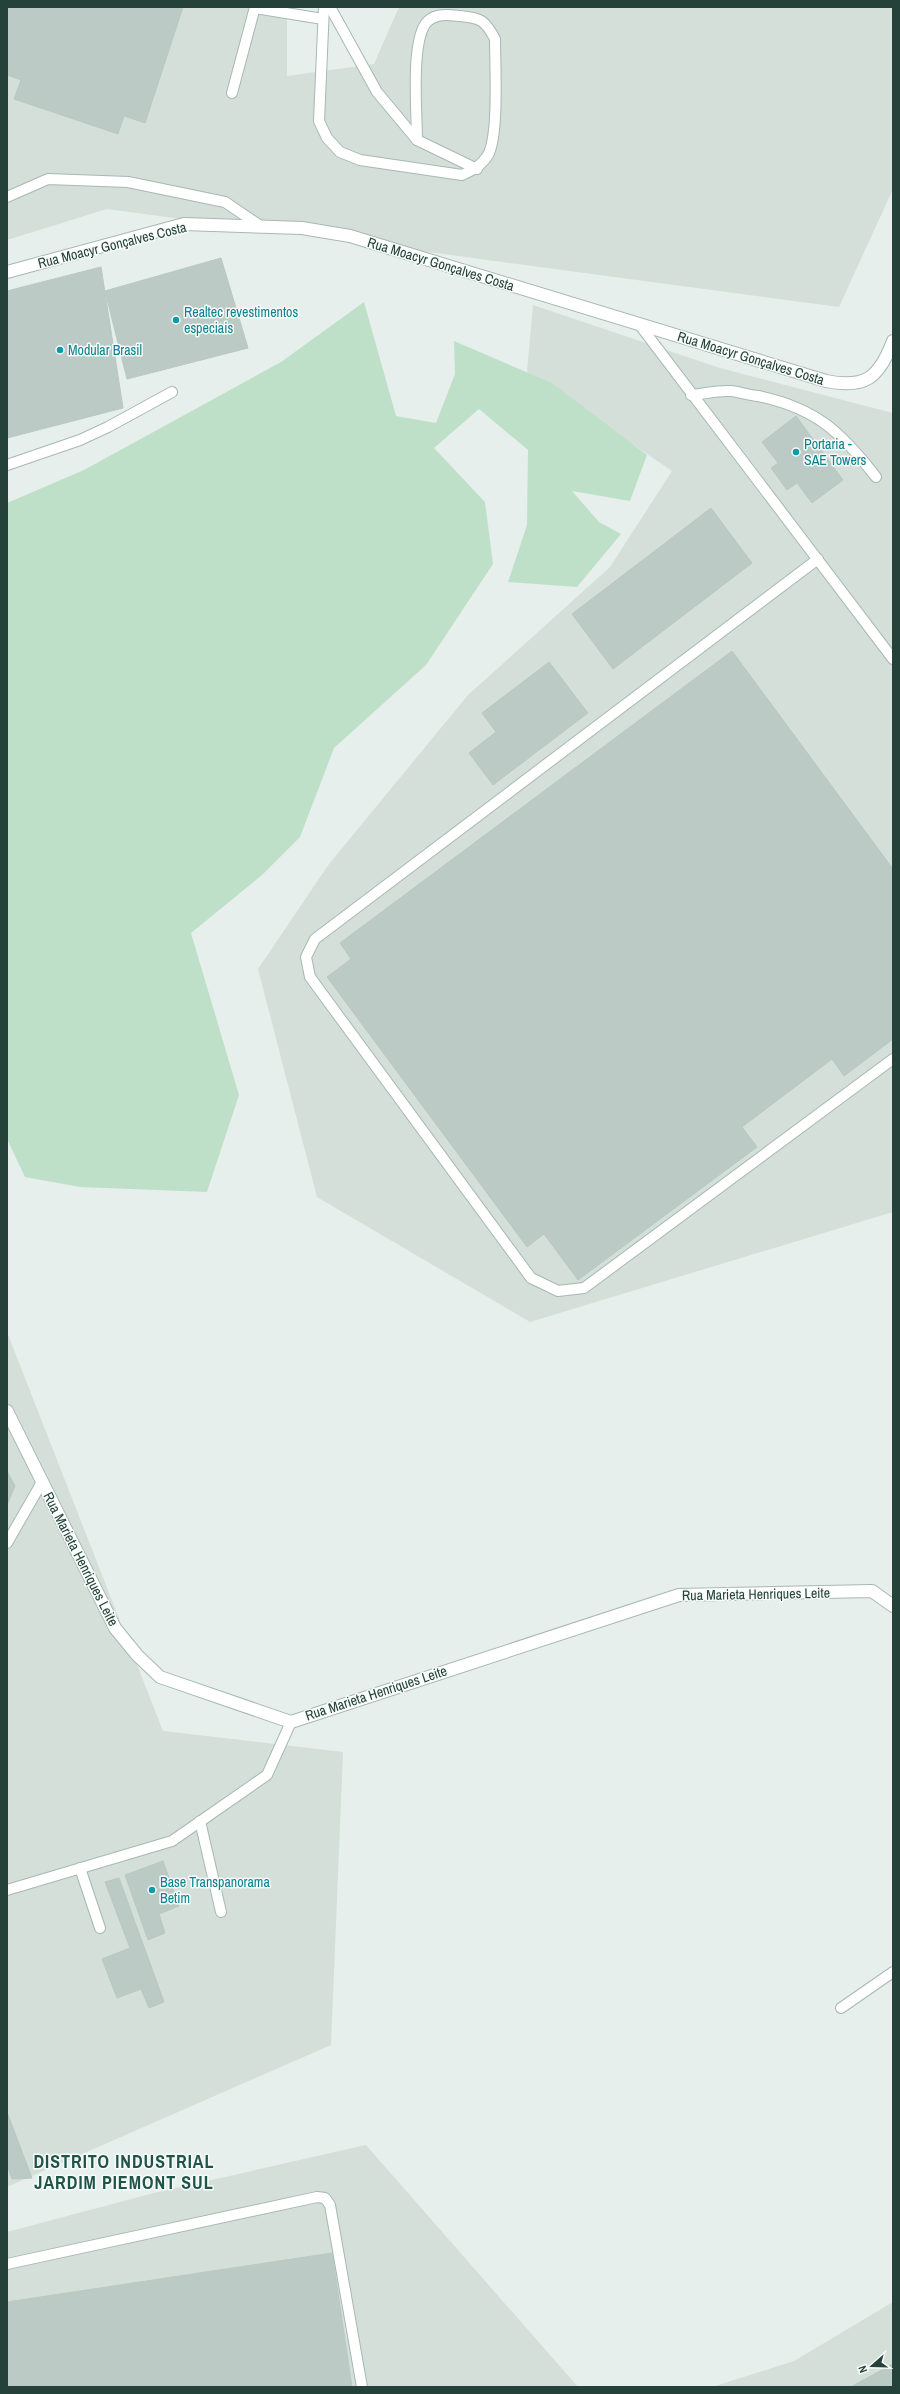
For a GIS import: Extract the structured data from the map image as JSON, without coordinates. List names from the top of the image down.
{
  "streets": {
    "street": ["Rua Moacyr Gonçalves Costa", "Rua Marieta Henriques Leite"]
  },
  "districts": ["DISTRITO INDUSTRIAL JARDIM PIEMONT SUL"],
  "places": [
    "Realtec revestimentos especiais",
    "Modular Brasil",
    "Portaria - SAE Towers",
    "Base Transpanorama Betim"
  ],
  "north": "left"
}
